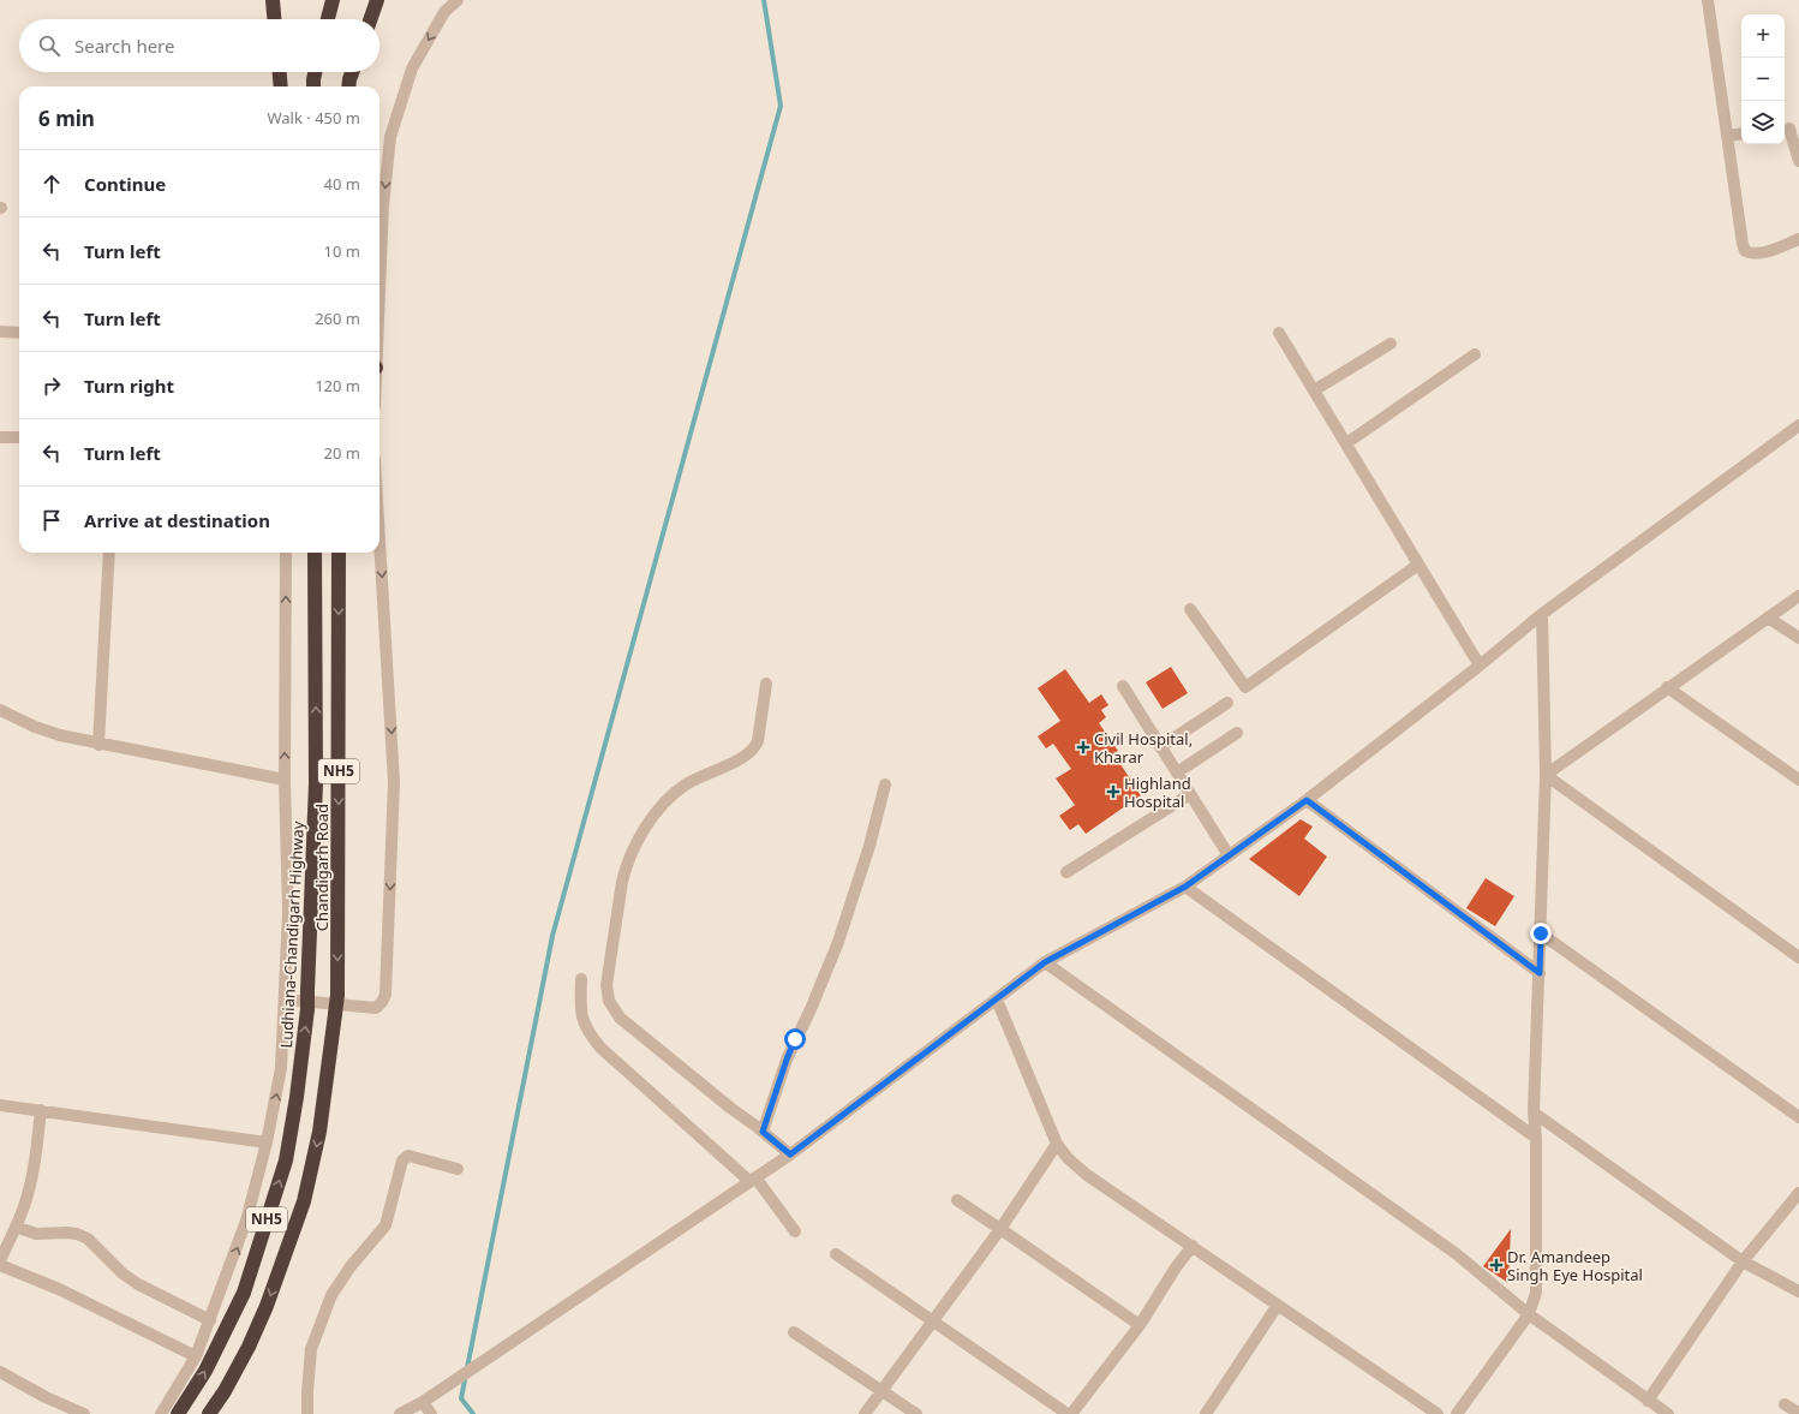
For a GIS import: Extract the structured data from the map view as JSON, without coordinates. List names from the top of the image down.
{
  "streets": {
    "highway": ["NH5", "Chandigarh Road", "Ludhiana-Chandigarh Highway"]
  },
  "one_way": ["Chandigarh Road", "Ludhiana-Chandigarh Highway"],
  "places": {
    "health": ["Civil Hospital, Kharar", "Highland Hospital", "Dr. Amandeep Singh Eye Hospital"]
  },
  "page": {
    "map_buttons": ["+", "−"],
    "search": "Search here",
    "heading": ["6 min", "Walk · 450 m"],
    "list": [
      ["Continue", "40 m"],
      ["Turn left", "10 m"],
      ["Turn left", "260 m"],
      ["Turn right", "120 m"],
      ["Turn left", "20 m"],
      "Arrive at destination"
    ]
  }
}
